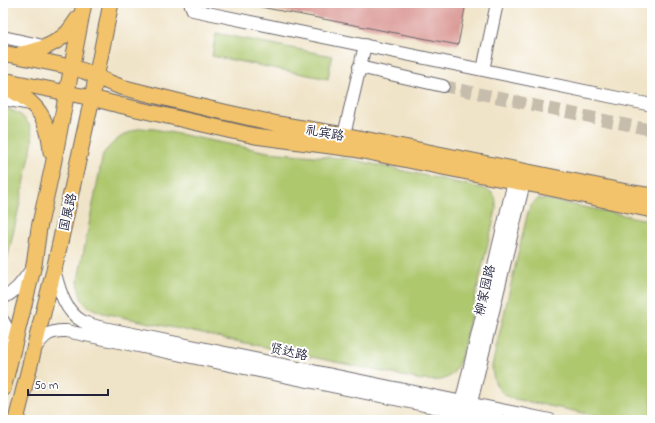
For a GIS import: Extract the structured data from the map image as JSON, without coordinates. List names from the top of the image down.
{
  "streets": {
    "main road": ["礼宾路", "国展路"],
    "street": ["柳家园路", "贤达路"]
  },
  "crossings": [
    ["礼宾路", "国展路"],
    ["礼宾路", "柳家园路"],
    ["国展路", "贤达路"],
    ["柳家园路", "贤达路"]
  ],
  "scale_bar": "50 m"
}
